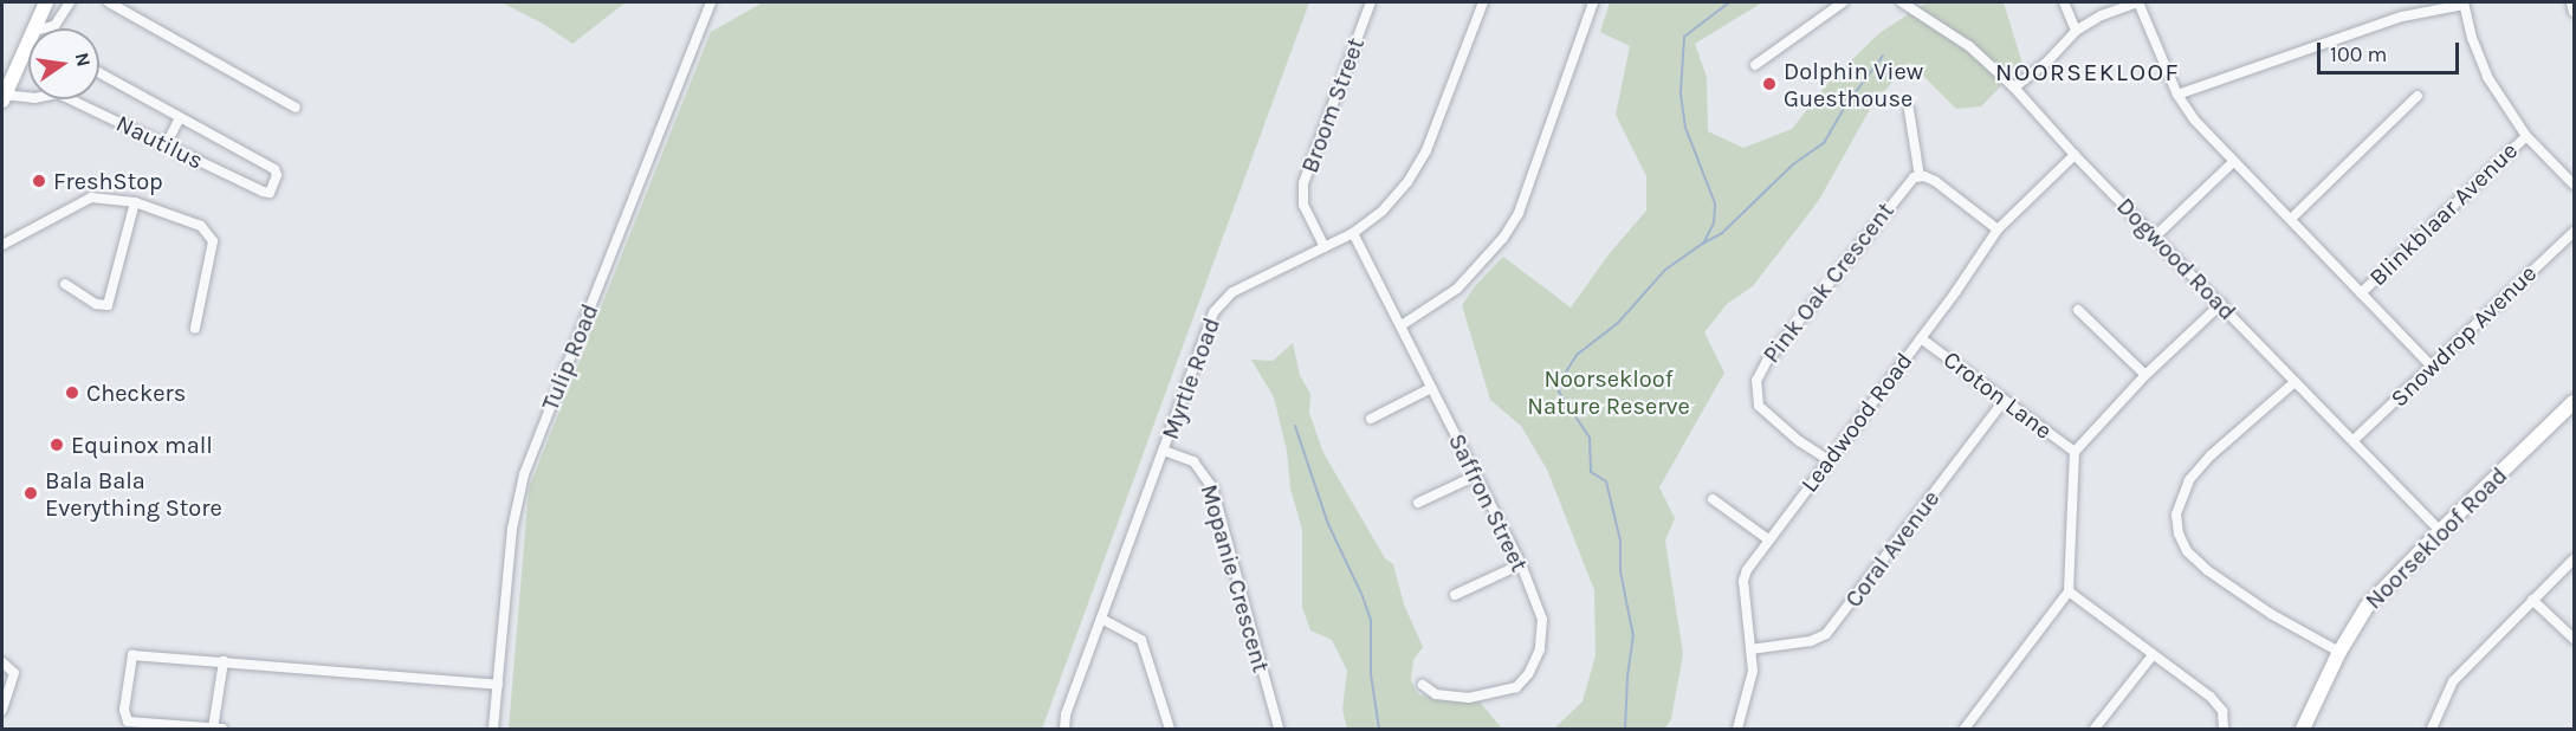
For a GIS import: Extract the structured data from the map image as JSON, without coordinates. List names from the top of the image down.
{
  "streets": {
    "street": [
      "Broom Street",
      "Nautilus",
      "Blinkblaar Avenue",
      "Dogwood Road",
      "Pink Oak Crescent",
      "Snowdrop Avenue",
      "Tulip Road",
      "Myrtle Road",
      "Croton Lane",
      "Leadwood Road",
      "Saffron Street",
      "Noorsekloof Road",
      "Coral Avenue",
      "Mopanie Crescent"
    ]
  },
  "crossings": [
    ["Broom Street", "Myrtle Road"],
    ["Dogwood Road", "Snowdrop Avenue"],
    ["Dogwood Road", "Leadwood Road"],
    ["Dogwood Road", "Noorsekloof Road"],
    ["Pink Oak Crescent", "Leadwood Road"],
    ["Myrtle Road", "Saffron Street"],
    ["Myrtle Road", "Mopanie Crescent"],
    ["Croton Lane", "Leadwood Road"],
    ["Croton Lane", "Coral Avenue"],
    ["Leadwood Road", "Coral Avenue"]
  ],
  "districts": ["NOORSEKLOOF"],
  "parks": ["Noorsekloof Nature Reserve"],
  "places": [
    "Dolphin View Guesthouse",
    "FreshStop",
    "Checkers",
    "Equinox mall",
    "Bala Bala Everything Store"
  ],
  "scale_bar": "100 m",
  "north": "right"
}
